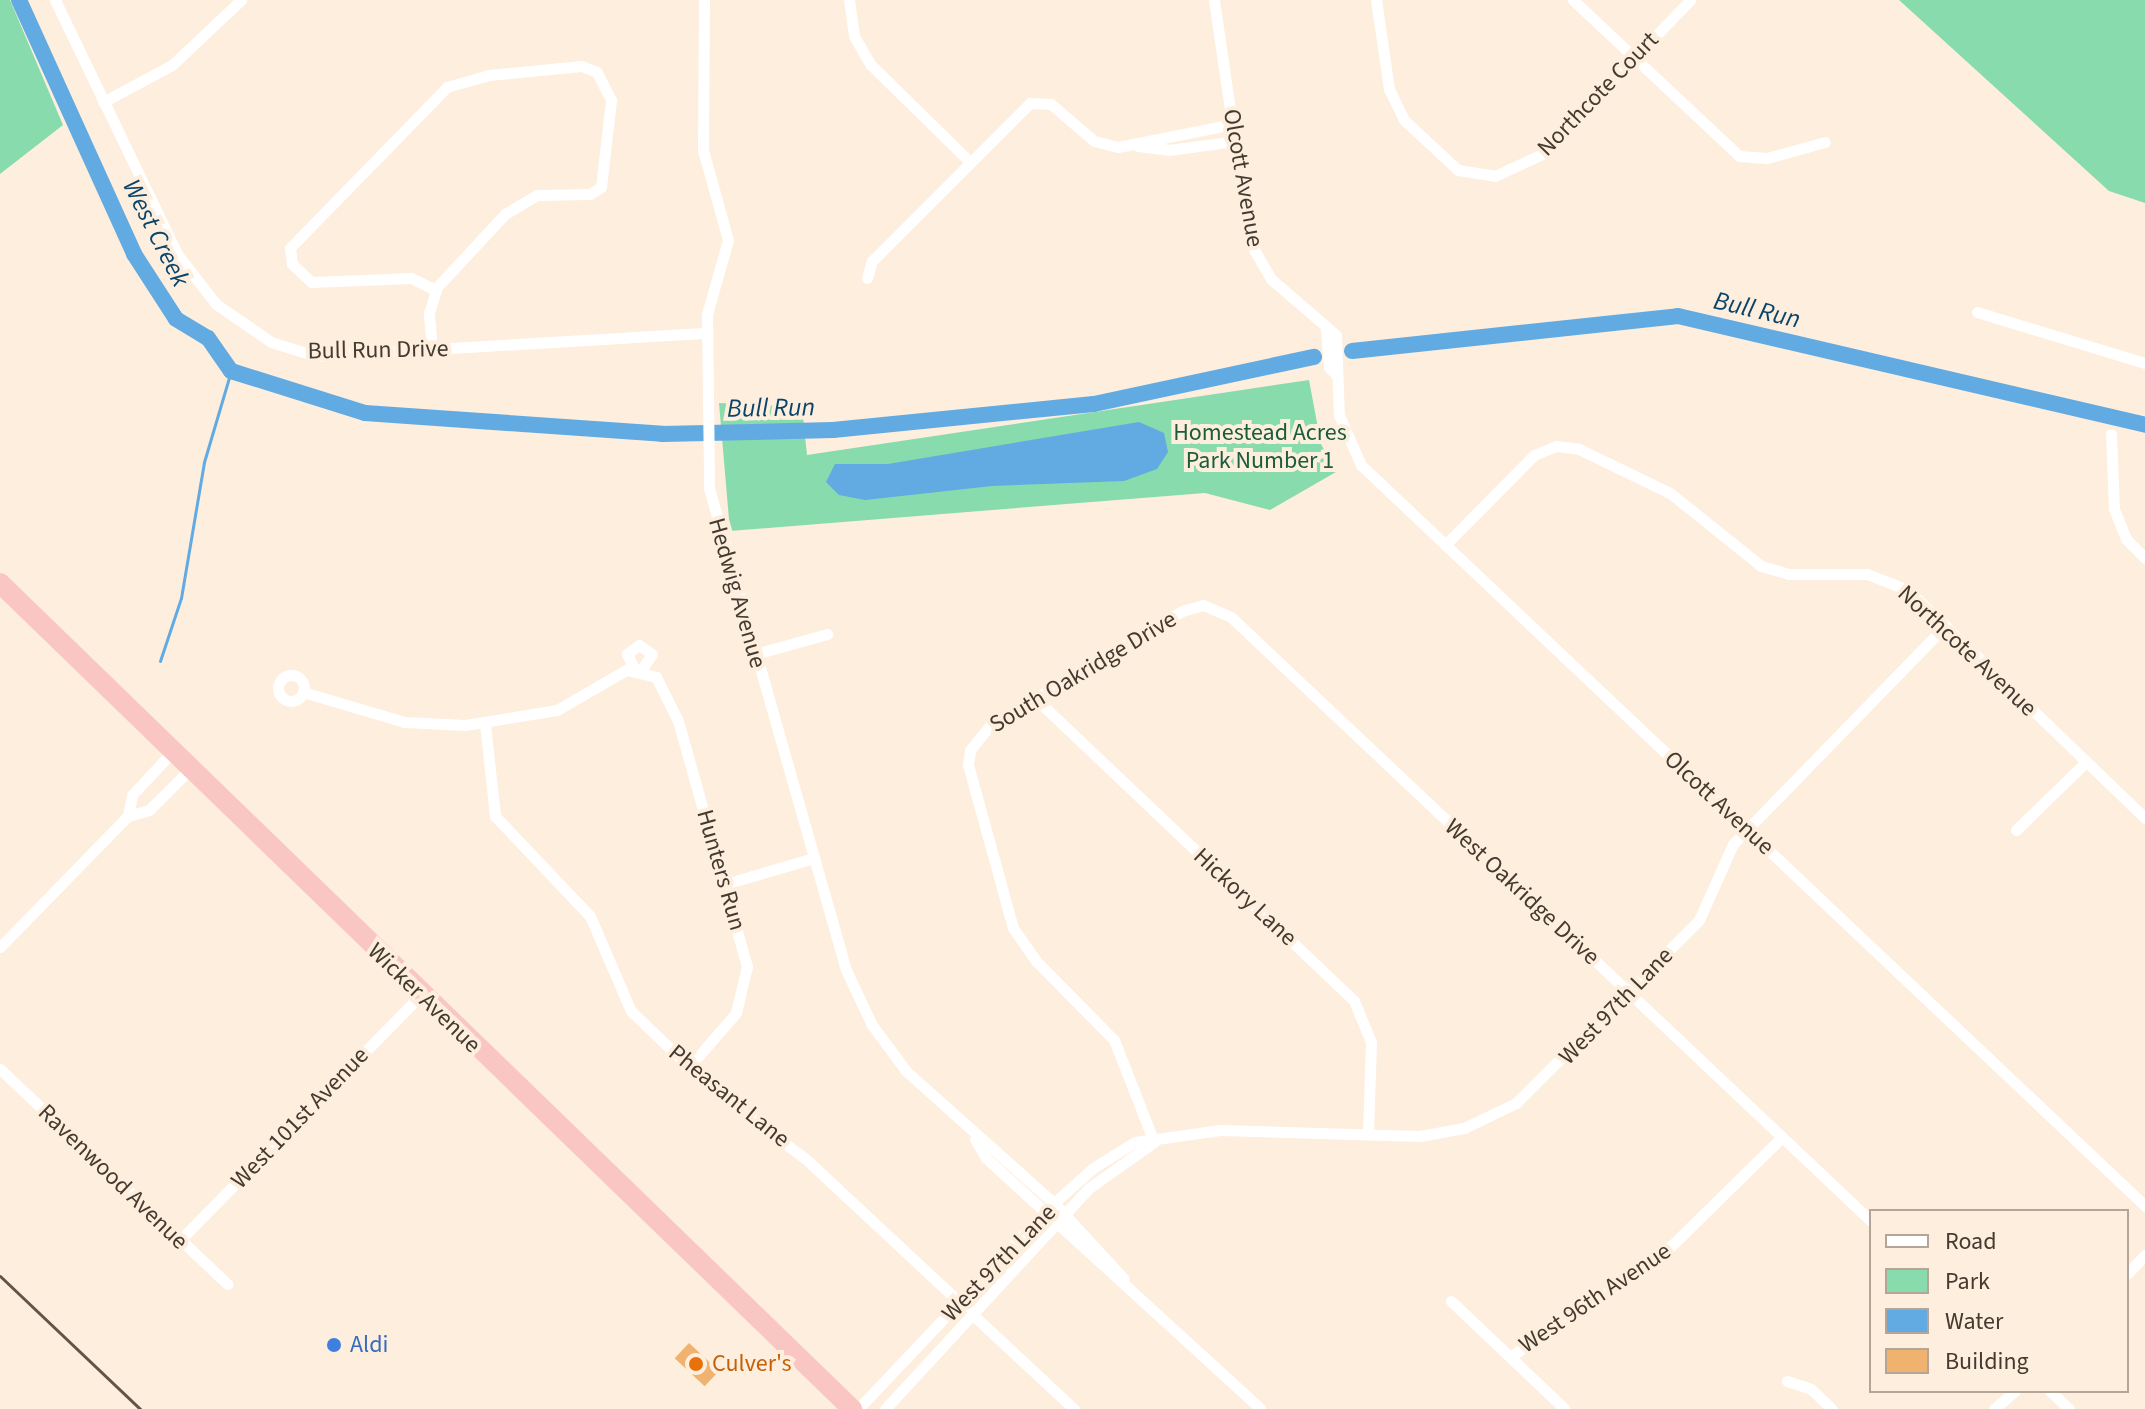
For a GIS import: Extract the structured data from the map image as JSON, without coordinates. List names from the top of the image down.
{
  "streets": {
    "highway": ["Wicker Avenue"],
    "street": [
      "Northcote Court",
      "Olcott Avenue",
      "Bull Run Drive",
      "Hedwig Avenue",
      "Northcote Avenue",
      "South Oakridge Drive",
      "Hunters Run",
      "West Oakridge Drive",
      "Hickory Lane",
      "West 97th Lane",
      "Pheasant Lane",
      "West 101st Avenue",
      "Ravenwood Avenue",
      "West 96th Avenue"
    ]
  },
  "crossings": [
    ["Olcott Avenue", "Northcote Avenue"],
    ["Olcott Avenue", "West 97th Lane"],
    ["Bull Run Drive", "Hedwig Avenue"],
    ["Hedwig Avenue", "West 97th Lane"],
    ["Northcote Avenue", "West 97th Lane"],
    ["South Oakridge Drive", "West Oakridge Drive"],
    ["South Oakridge Drive", "Hickory Lane"],
    ["South Oakridge Drive", "West 97th Lane"],
    ["Hunters Run", "Pheasant Lane"],
    ["West Oakridge Drive", "West 97th Lane"],
    ["West Oakridge Drive", "West 96th Avenue"],
    ["Hickory Lane", "West 97th Lane"],
    ["Wicker Avenue", "West 101st Avenue"],
    ["West 97th Lane", "Pheasant Lane"],
    ["West 101st Avenue", "Ravenwood Avenue"]
  ],
  "water": ["West Creek", "Bull Run"],
  "parks": ["Homestead Acres Park Number 1"],
  "places": ["Aldi", "Culver's"],
  "legend": [
    "Road",
    "Park",
    "Water",
    "Building"
  ]
}
